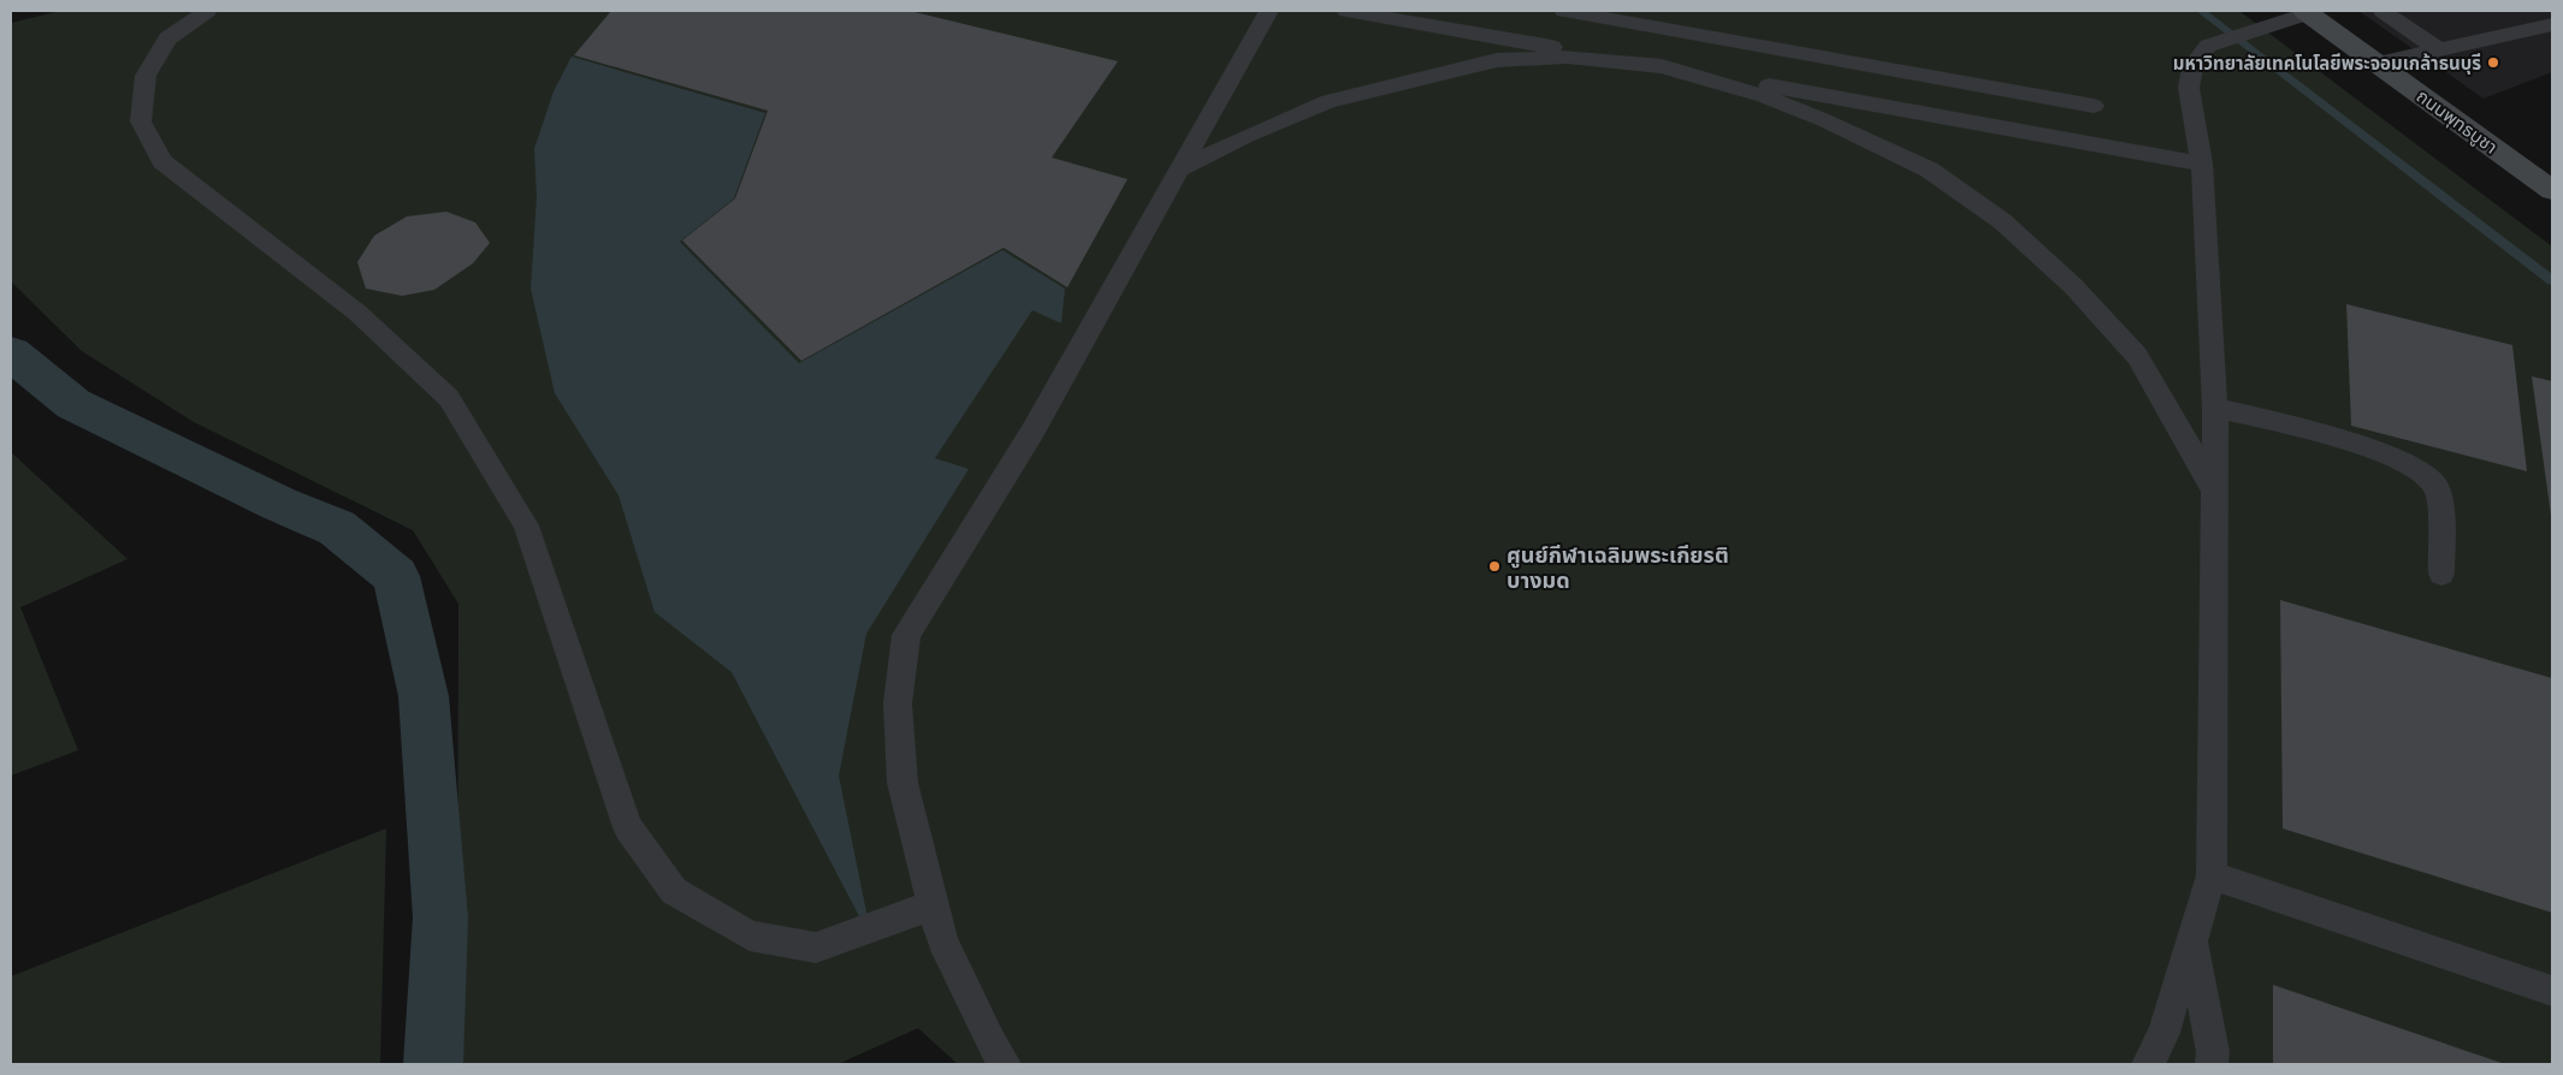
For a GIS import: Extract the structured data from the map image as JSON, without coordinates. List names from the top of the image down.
{
  "streets": {
    "main road": ["ถนนพุทธบูชา"]
  },
  "places": ["มหาวิทยาลัยเทคโนโลยีพระจอมเกล้าธนบุรี", "ศูนย์กีฬาเฉลิมพระเกียรติ บางมด"]
}
